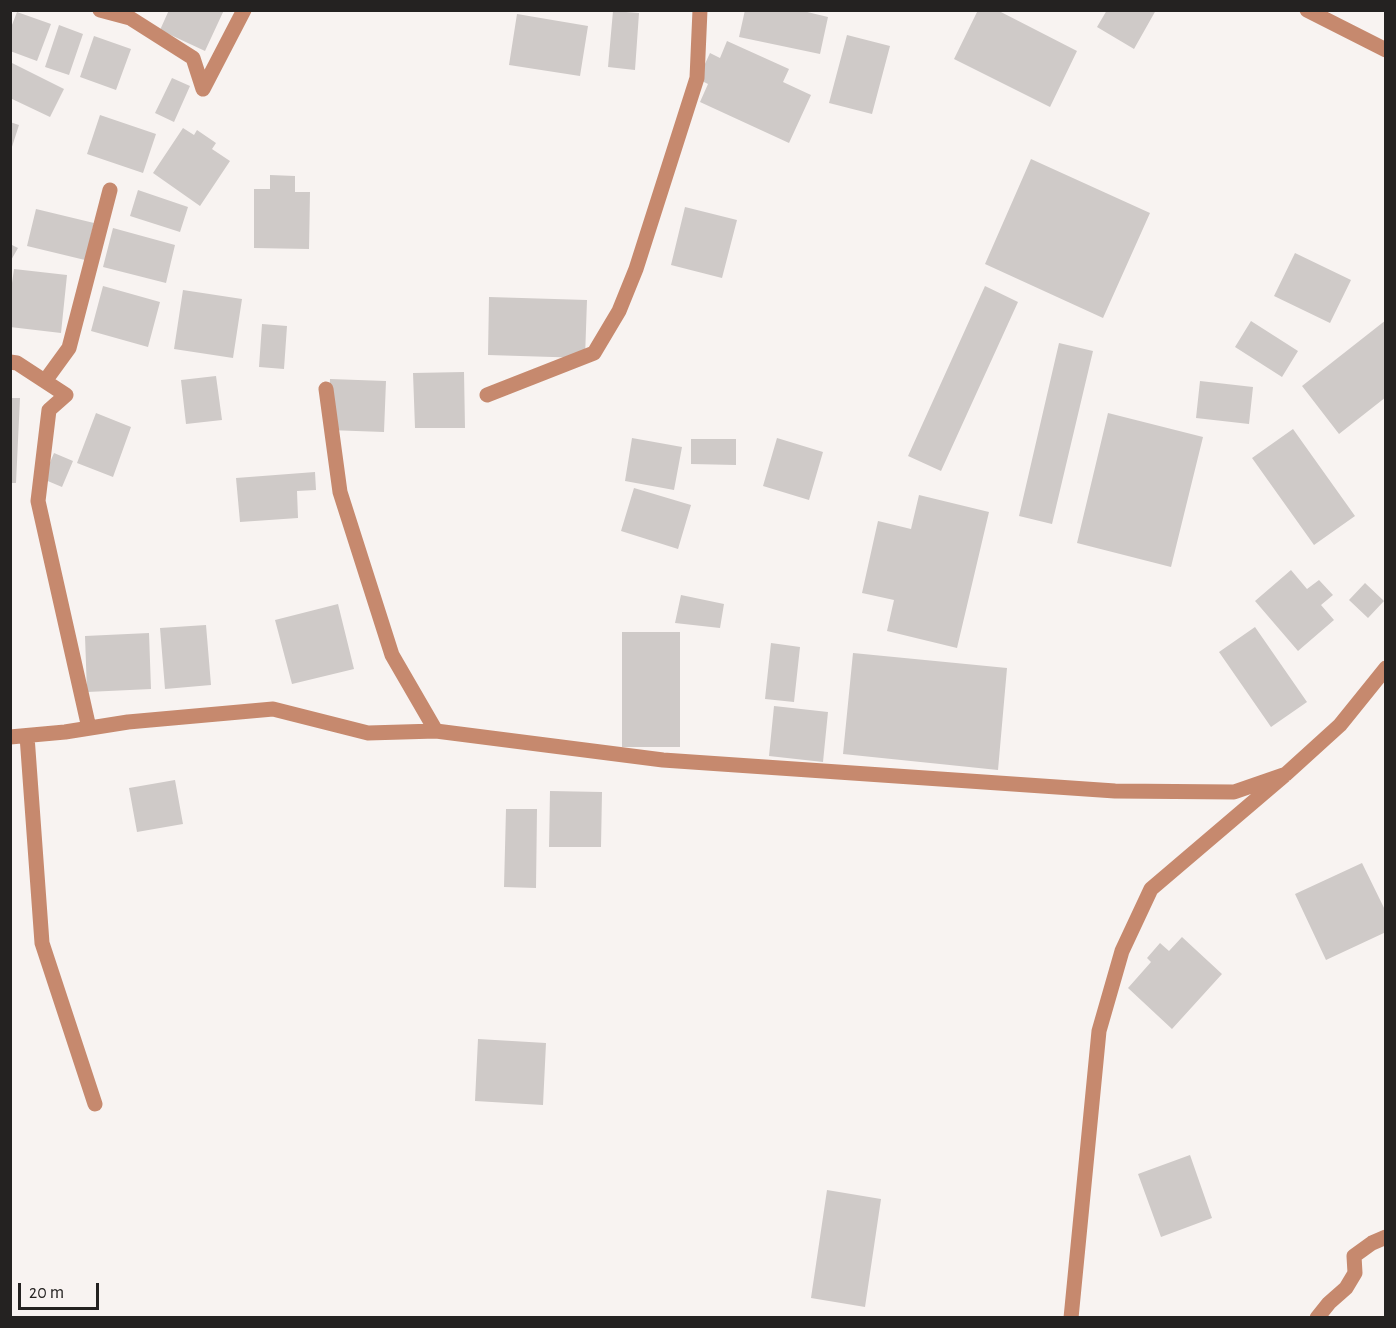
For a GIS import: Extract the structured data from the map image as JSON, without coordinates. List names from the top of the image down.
{
  "scale_bar": "20 m"
}
